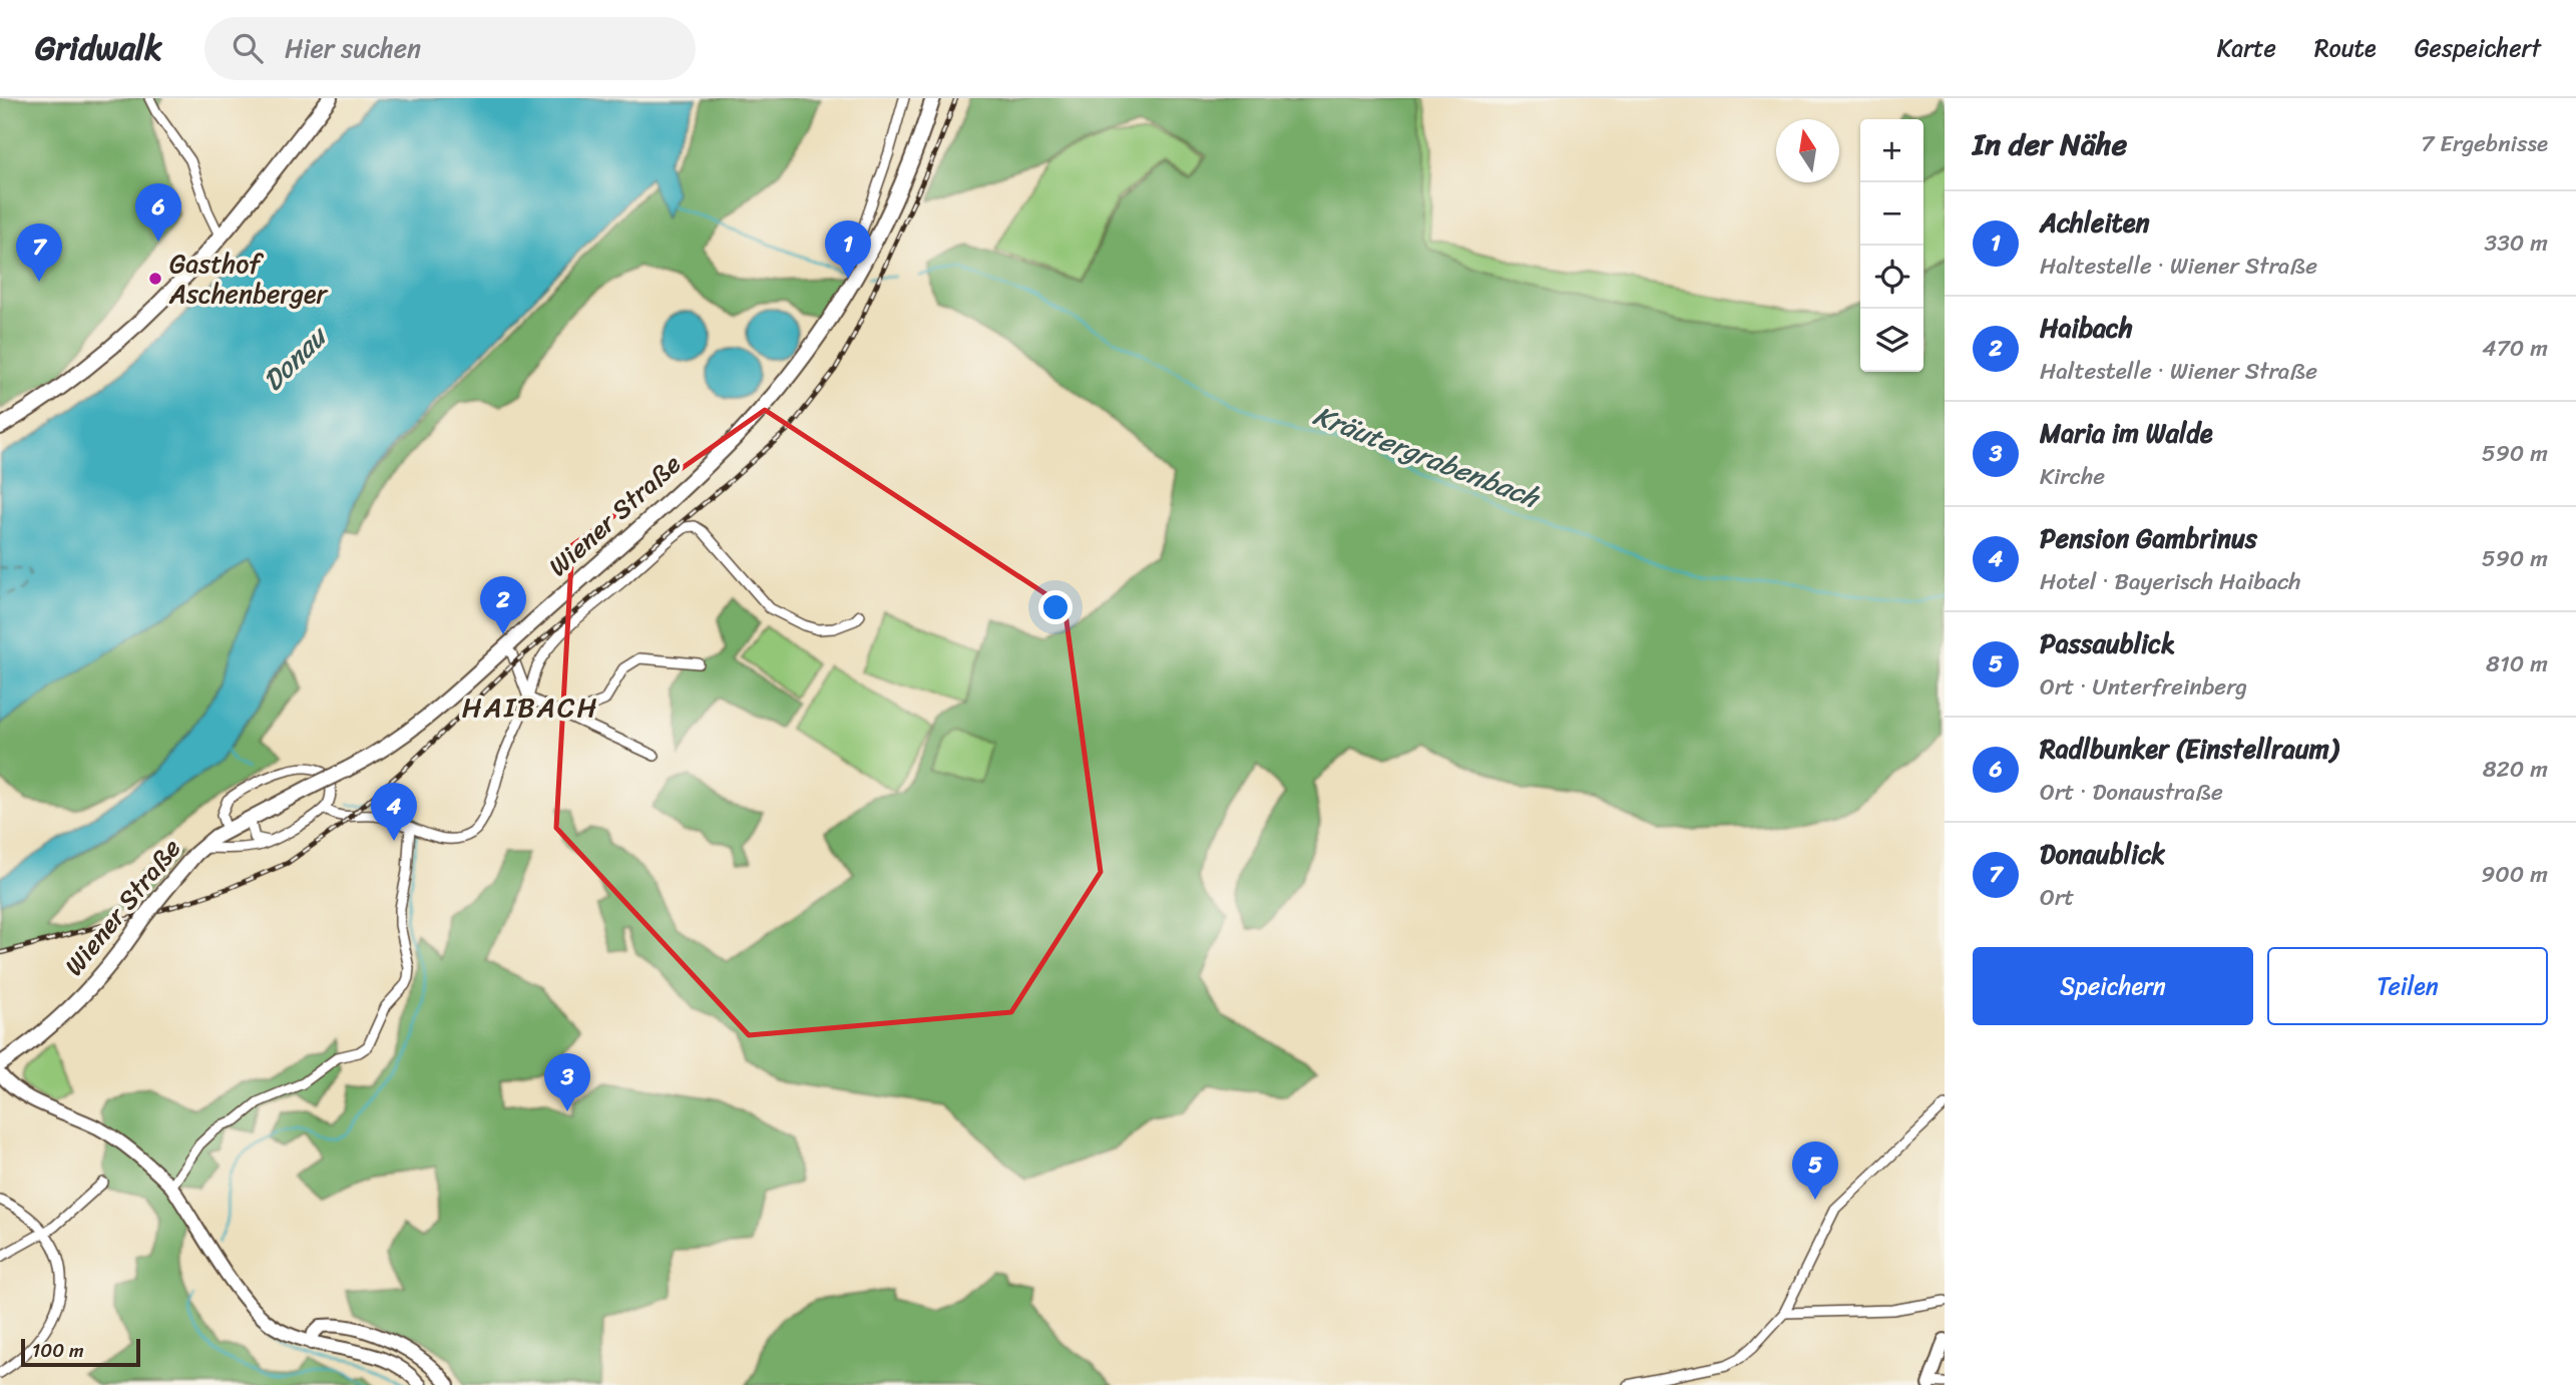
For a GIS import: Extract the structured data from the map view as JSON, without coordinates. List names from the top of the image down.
{
  "streets": {
    "main road": ["Wiener Straße"]
  },
  "districts": ["HAIBACH"],
  "water": ["Donau", "Kräutergrabenbach"],
  "places": ["Gasthof Aschenberger"],
  "scale_bar": "100 m",
  "north": "top",
  "page": {
    "header": "Gridwalk",
    "search": "Hier suchen",
    "nav": ["Karte", "Route", "Gespeichert"],
    "heading": ["In der Nähe", "7 Ergebnisse"],
    "map_buttons": ["+", "−"],
    "pins": [
      "6",
      "1",
      "7",
      "2",
      "4",
      "3",
      "5"
    ],
    "list": [
      {
        "mark": "1",
        "name": "Achleiten",
        "note": "Haltestelle · Wiener Straße",
        "value": "330 m"
      },
      {
        "mark": "2",
        "name": "Haibach",
        "note": "Haltestelle · Wiener Straße",
        "value": "470 m"
      },
      {
        "mark": "3",
        "name": "Maria im Walde",
        "note": "Kirche",
        "value": "590 m"
      },
      {
        "mark": "4",
        "name": "Pension Gambrinus",
        "note": "Hotel · Bayerisch Haibach",
        "value": "590 m"
      },
      {
        "mark": "5",
        "name": "Passaublick",
        "note": "Ort · Unterfreinberg",
        "value": "810 m"
      },
      {
        "mark": "6",
        "name": "Radlbunker (Einstellraum)",
        "note": "Ort · Donaustraße",
        "value": "820 m"
      },
      {
        "mark": "7",
        "name": "Donaublick",
        "note": "Ort",
        "value": "900 m"
      }
    ],
    "buttons": ["Speichern", "Teilen"],
    "scale": "100 m"
  }
}
